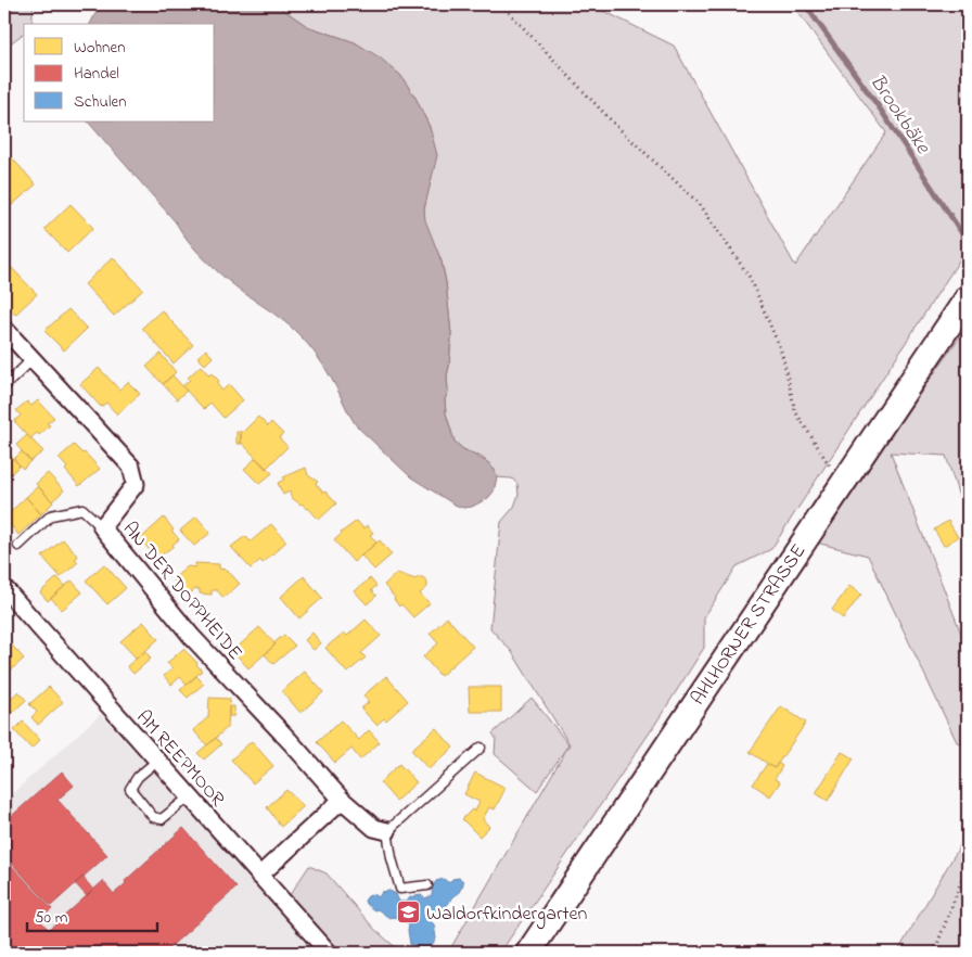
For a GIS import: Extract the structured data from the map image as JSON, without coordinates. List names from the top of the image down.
{
  "streets": {
    "street": ["AN DER DOPPHEIDE", "AHLHORNER STRASSE", "AM REEPMOOR"]
  },
  "water": ["Brookbäke"],
  "places": {
    "school or university": ["Waldorfkindergarten"]
  },
  "legend": ["Wohnen", "Handel", "Schulen"],
  "scale_bar": "50 m"
}
